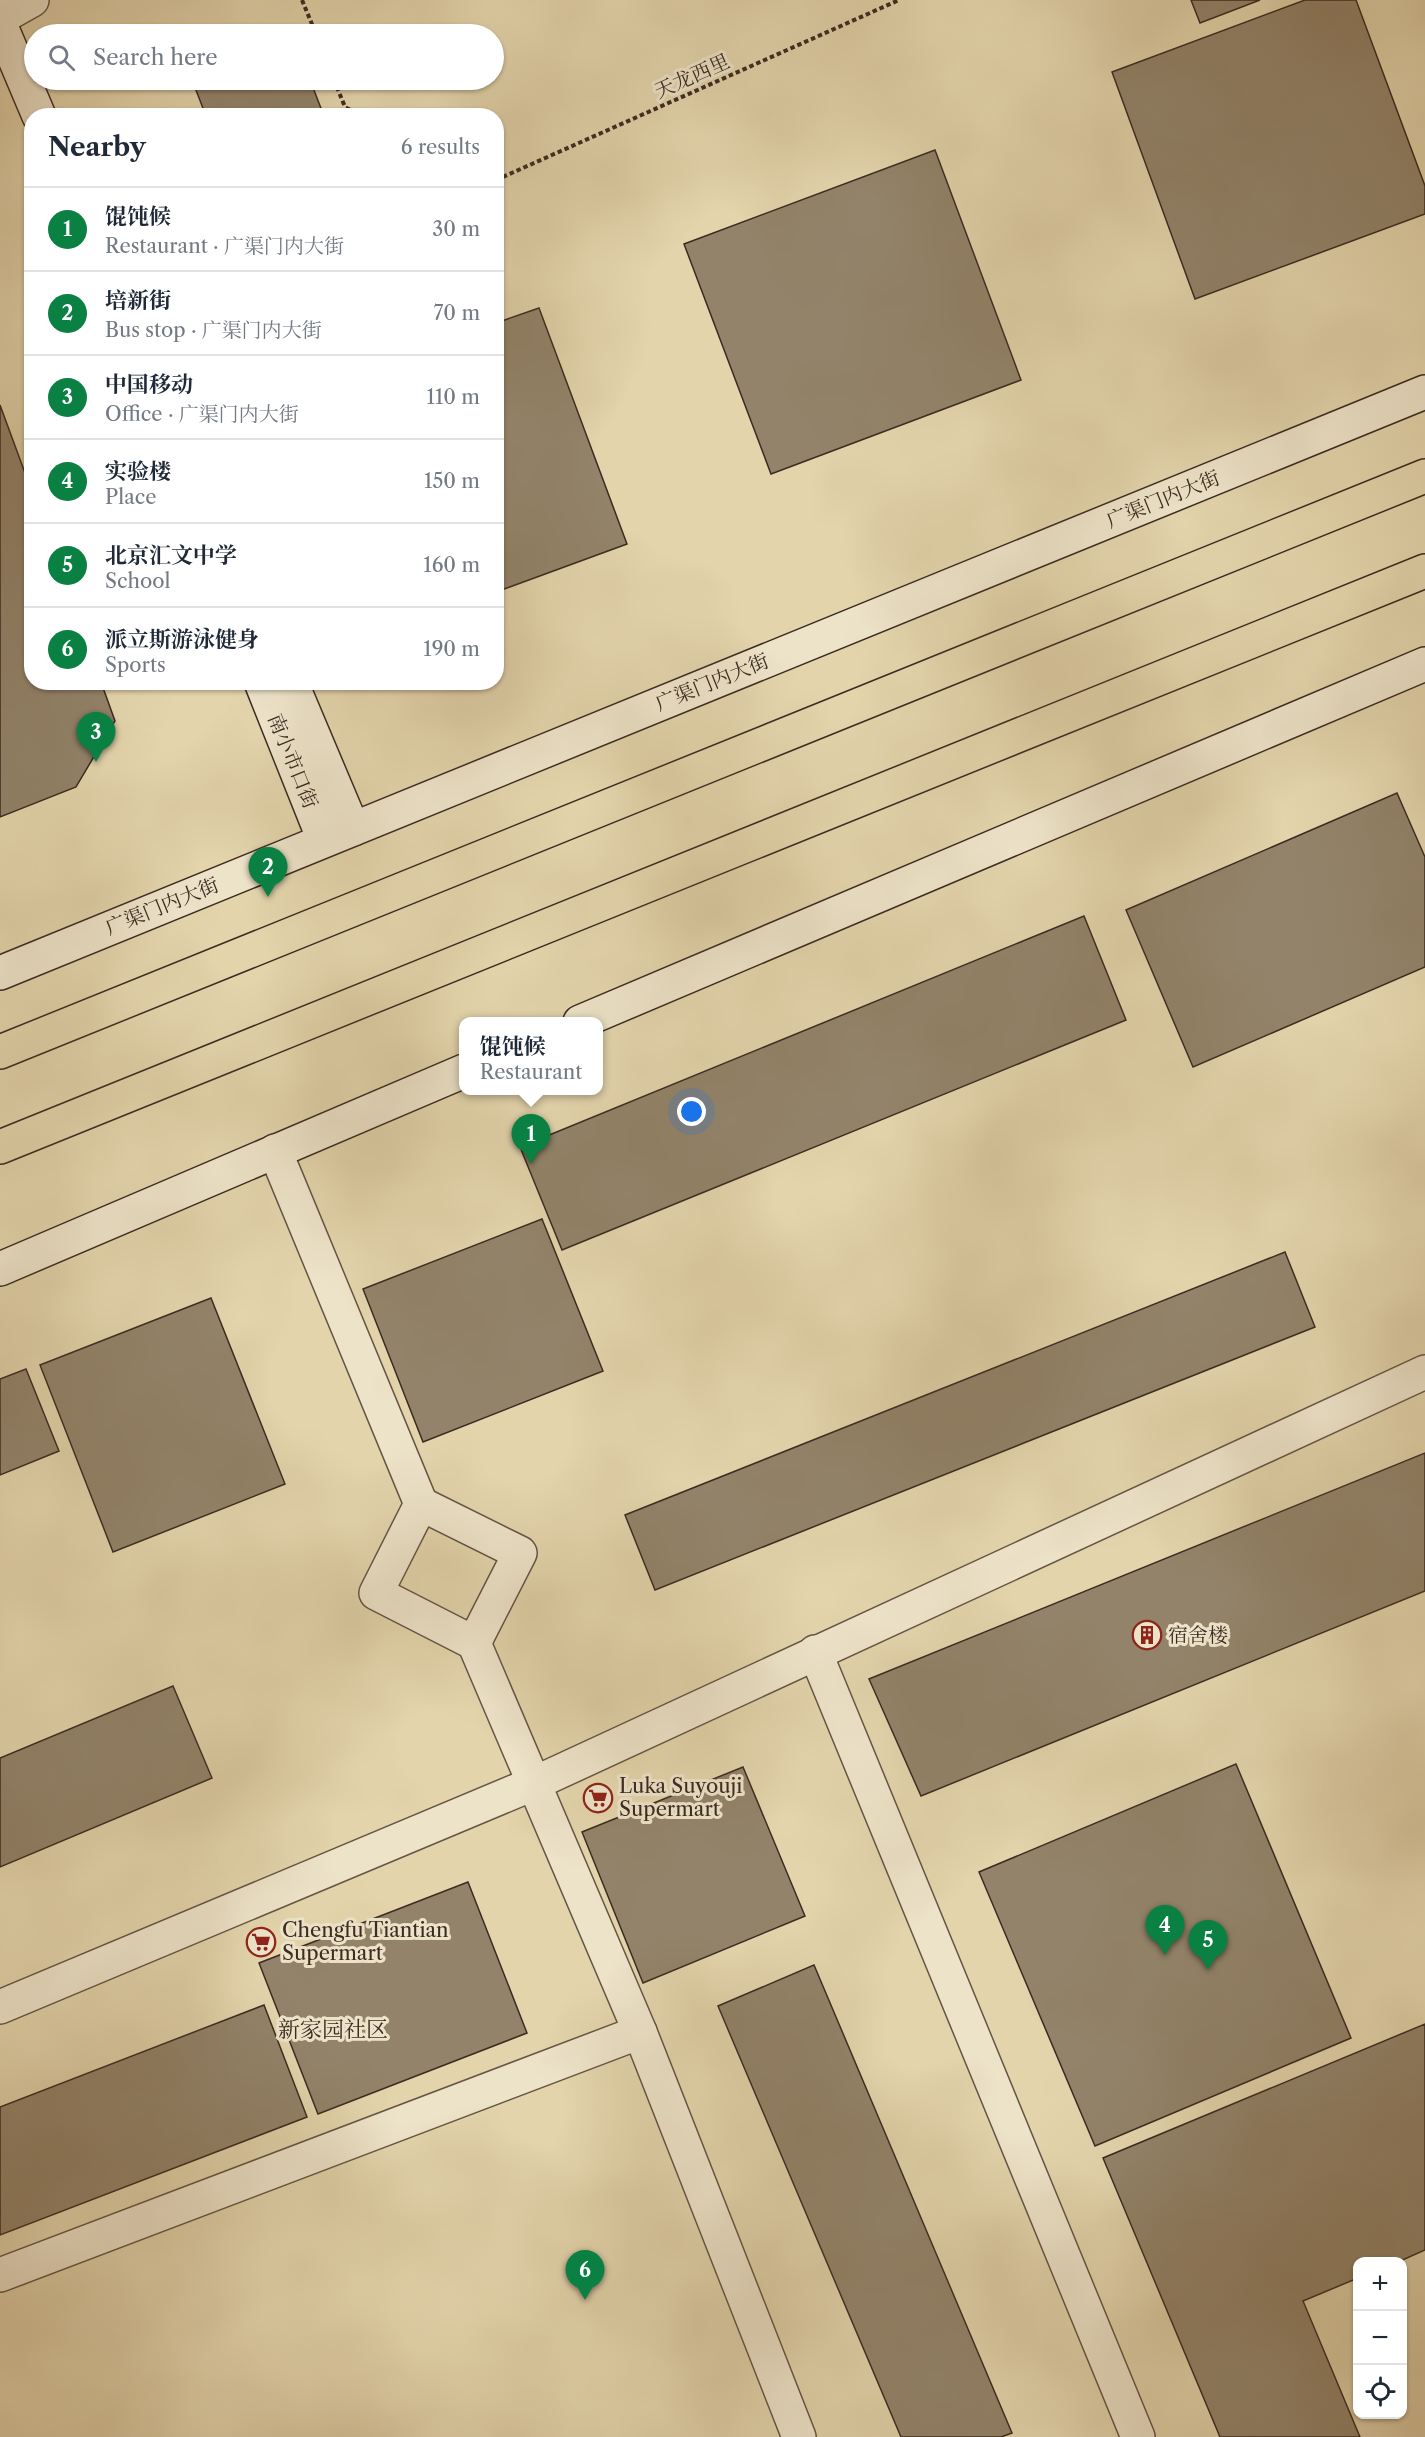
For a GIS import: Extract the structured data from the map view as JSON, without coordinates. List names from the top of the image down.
{
  "streets": {
    "street": ["广渠门内大街", "南小市口街"],
    "path": ["天龙西里"]
  },
  "crossings": [
    ["广渠门内大街", "南小市口街"]
  ],
  "districts": ["新家园社区"],
  "places": {
    "building": ["宿舍楼"],
    "supermarket": ["Luka Suyouji Supermart", "Chengfu Tiantian Supermart"]
  },
  "page": {
    "search": "Search here",
    "heading": ["Nearby", "6 results"],
    "list": [
      {
        "mark": "1",
        "name": "馄饨候",
        "note": "Restaurant · 广渠门内大街",
        "value": "30 m"
      },
      {
        "mark": "2",
        "name": "培新街",
        "note": "Bus stop · 广渠门内大街",
        "value": "70 m"
      },
      {
        "mark": "3",
        "name": "中国移动",
        "note": "Office · 广渠门内大街",
        "value": "110 m"
      },
      {
        "mark": "4",
        "name": "实验楼",
        "note": "Place",
        "value": "150 m"
      },
      {
        "mark": "5",
        "name": "北京汇文中学",
        "note": "School",
        "value": "160 m"
      },
      {
        "mark": "6",
        "name": "派立斯游泳健身",
        "note": "Sports",
        "value": "190 m"
      }
    ],
    "pins": [
      "3",
      "2",
      "1",
      "4",
      "5",
      "6"
    ],
    "popup": ["馄饨候", "Restaurant"],
    "map_buttons": ["+", "−"]
  }
}
